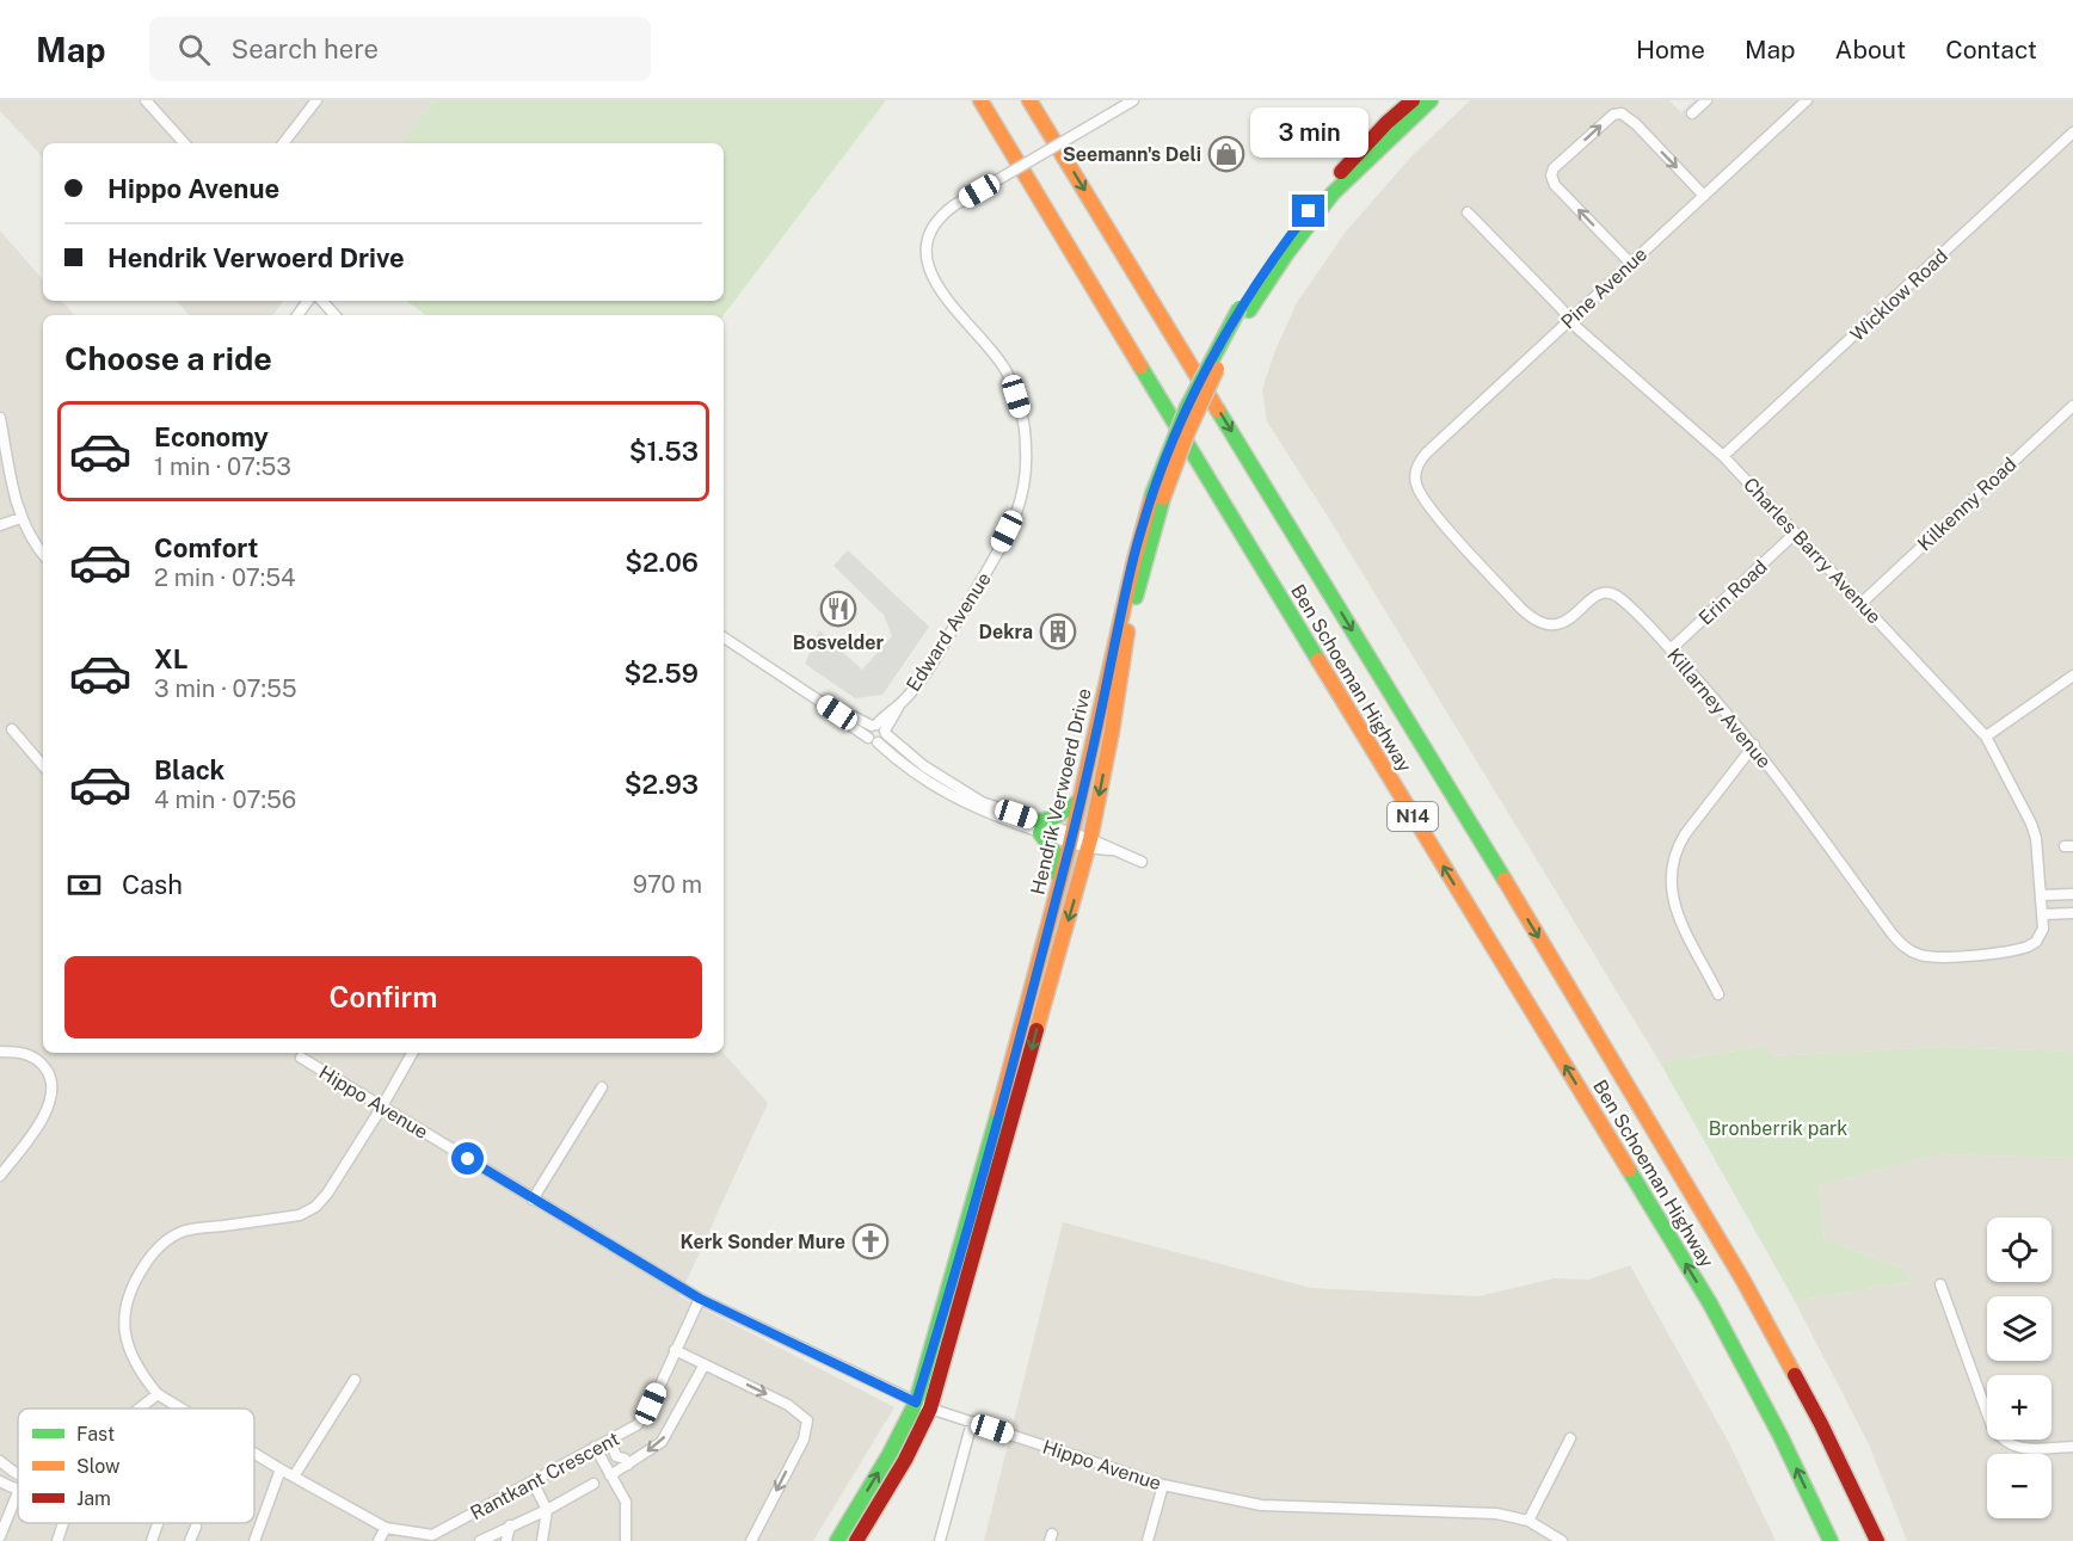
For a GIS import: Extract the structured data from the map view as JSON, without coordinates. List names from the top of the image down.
{
  "streets": {
    "main road": ["Ben Schoeman Highway", "Hendrik Verwoerd Drive", "N14"],
    "street": [
      "Pine Avenue",
      "Wicklow Road",
      "Kilkenny Road",
      "Charles Barry Avenue",
      "Erin Road",
      "Edward Avenue",
      "Killarney Avenue",
      "Hippo Avenue",
      "Rantkant Crescent"
    ]
  },
  "crossings": [
    ["Pine Avenue", "Charles Barry Avenue"],
    ["Pine Avenue", "Killarney Avenue"],
    ["Wicklow Road", "Charles Barry Avenue"],
    ["Kilkenny Road", "Charles Barry Avenue"],
    ["Charles Barry Avenue", "Erin Road"],
    ["Charles Barry Avenue", "Killarney Avenue"],
    ["Erin Road", "Killarney Avenue"],
    ["Hendrik Verwoerd Drive", "Hippo Avenue"],
    ["Hippo Avenue", "Rantkant Crescent"]
  ],
  "parks": ["Bronberrik park"],
  "places": {
    "shop": ["Seemann's Deli"],
    "restaurant": ["Bosvelder"],
    "building": ["Dekra"],
    "church": ["Kerk Sonder Mure"]
  },
  "legend": ["Fast", "Slow", "Jam"],
  "page": {
    "header": "Map",
    "search": "Search here",
    "nav": [
      "Home",
      "Map",
      "About",
      "Contact"
    ],
    "bubble": "3 min",
    "banner": ["Hippo Avenue", "Hendrik Verwoerd Drive"],
    "heading": "Choose a ride",
    "list": [
      {
        "name": "Economy",
        "note": "1 min · 07:53",
        "value": "$1.53"
      },
      {
        "name": "Comfort",
        "note": "2 min · 07:54",
        "value": "$2.06"
      },
      {
        "name": "XL",
        "note": "3 min · 07:55",
        "value": "$2.59"
      },
      {
        "name": "Black",
        "note": "4 min · 07:56",
        "value": "$2.93"
      }
    ],
    "pay": ["Cash", "970 m"],
    "buttons": "Confirm",
    "map_buttons": ["+", "−"]
  }
}
